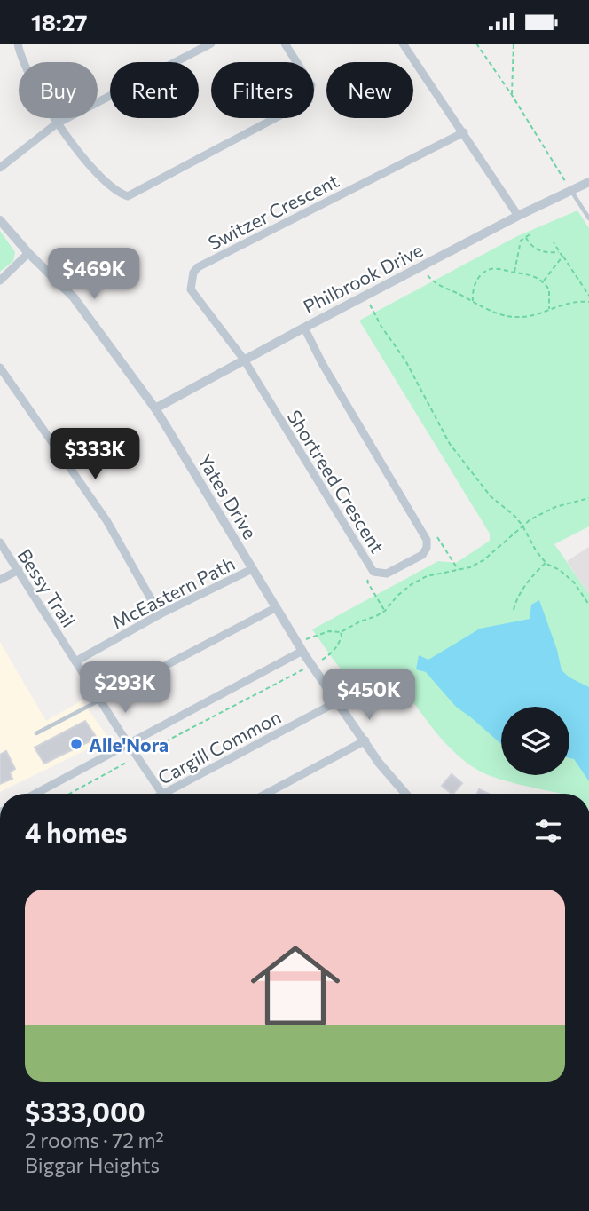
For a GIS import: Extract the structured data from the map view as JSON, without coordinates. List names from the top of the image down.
{
  "streets": {
    "street": [
      "Switzer Crescent",
      "Philbrook Drive",
      "Shortreed Crescent",
      "Yates Drive",
      "Bessy Trail",
      "McEastern Path",
      "Cargill Common"
    ]
  },
  "crossings": [
    ["Switzer Crescent", "Philbrook Drive"],
    ["Switzer Crescent", "Shortreed Crescent"],
    ["Philbrook Drive", "Shortreed Crescent"],
    ["Philbrook Drive", "Yates Drive"],
    ["Yates Drive", "McEastern Path"],
    ["Yates Drive", "Cargill Common"],
    ["Bessy Trail", "McEastern Path"]
  ],
  "places": ["Alle'Nora"],
  "page": {
    "status": "18:27",
    "chip": [
      "Buy",
      "Rent",
      "Filters",
      "New"
    ],
    "price": [
      "$469K",
      "$333K",
      "$293K",
      "$450K"
    ],
    "heading": "4 homes",
    "list": [
      {
        "name": "$333,000",
        "note": "2 rooms · 72 m² · Biggar Heights"
      }
    ]
  }
}
